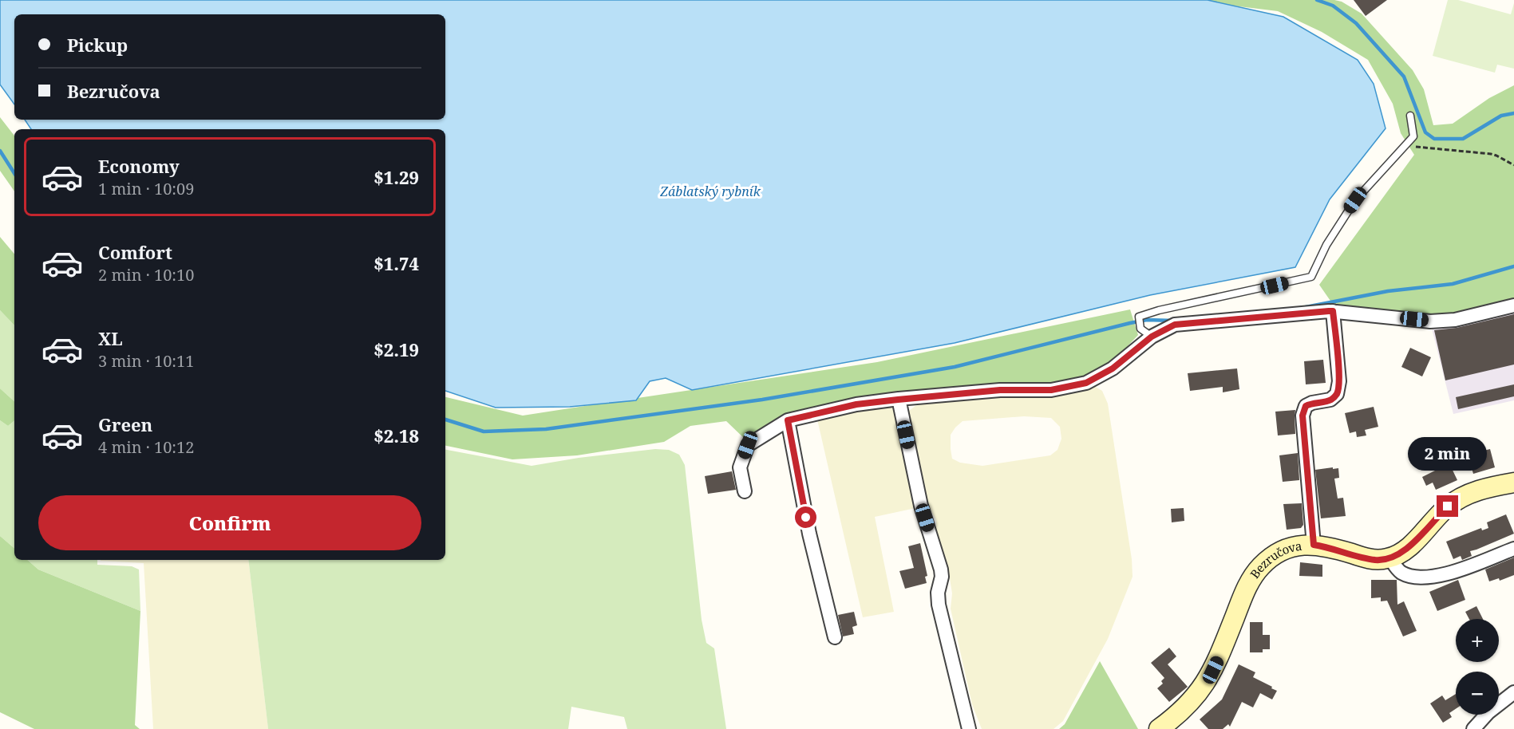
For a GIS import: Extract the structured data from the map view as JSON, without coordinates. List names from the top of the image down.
{
  "streets": {
    "main road": ["Bezručova"]
  },
  "water": ["Záblatský rybník"],
  "page": {
    "banner": ["Pickup", "Bezručova"],
    "list": [
      {
        "name": "Economy",
        "note": "1 min · 10:09",
        "value": "$1.29"
      },
      {
        "name": "Comfort",
        "note": "2 min · 10:10",
        "value": "$1.74"
      },
      {
        "name": "XL",
        "note": "3 min · 10:11",
        "value": "$2.19"
      },
      {
        "name": "Green",
        "note": "4 min · 10:12",
        "value": "$2.18"
      }
    ],
    "bubble": "2 min",
    "buttons": "Confirm",
    "map_buttons": ["+", "−"]
  }
}
